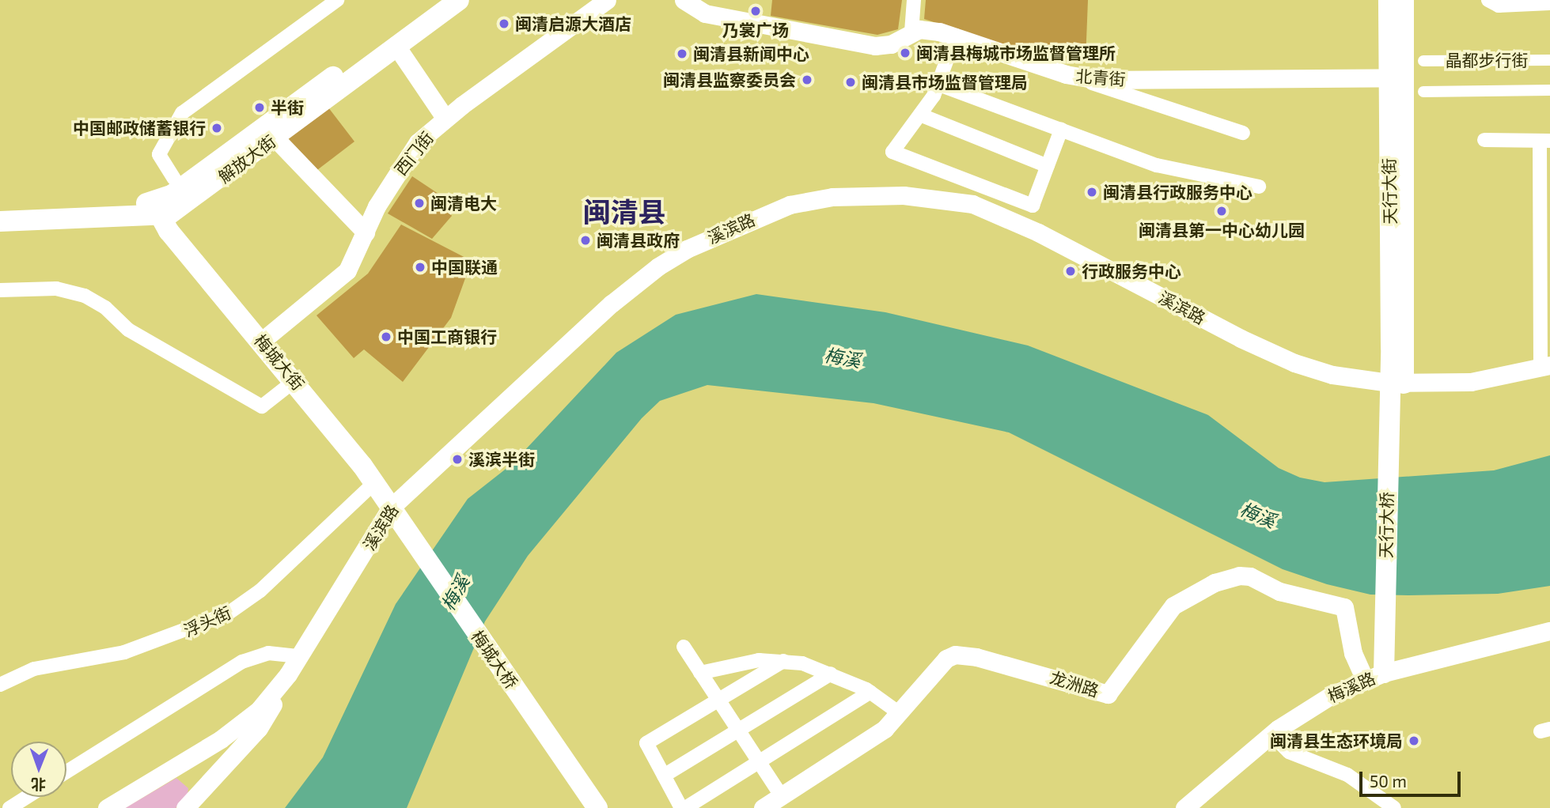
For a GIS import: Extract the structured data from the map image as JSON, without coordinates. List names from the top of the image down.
{
  "streets": {
    "main road": [
      "解放大街",
      "天行大街",
      "梅城大街",
      "天行大桥",
      "梅城大桥"
    ],
    "street": [
      "晶都步行街",
      "北青街",
      "西门街",
      "溪滨路",
      "浮头街",
      "龙洲路",
      "梅溪路"
    ]
  },
  "crossings": [
    ["北青街", "天行大街"],
    ["西门街", "梅城大街"],
    ["解放大街", "梅城大街"],
    ["天行大街", "溪滨路"],
    ["天行大街", "天行大桥"],
    ["溪滨路", "梅城大街"],
    ["溪滨路", "梅城大桥"],
    ["梅城大街", "浮头街"],
    ["梅城大街", "梅城大桥"],
    ["天行大桥", "龙洲路"],
    ["天行大桥", "梅溪路"],
    ["龙洲路", "梅溪路"]
  ],
  "districts": ["闽清县"],
  "water": ["梅溪"],
  "places": [
    "乃裳广场",
    "闽清启源大酒店",
    "闽清县梅城市场监督管理所",
    "闽清县新闻中心",
    "闽清县监察委员会",
    "闽清县市场监督管理局",
    "半街",
    "中国邮政储蓄银行",
    "闽清县行政服务中心",
    "闽清电大",
    "闽清县第一中心幼儿园",
    "闽清县政府",
    "中国联通",
    "行政服务中心",
    "中国工商银行",
    "溪滨半街",
    "闽清县生态环境局"
  ],
  "scale_bar": "50 m",
  "north": "bottom"
}
